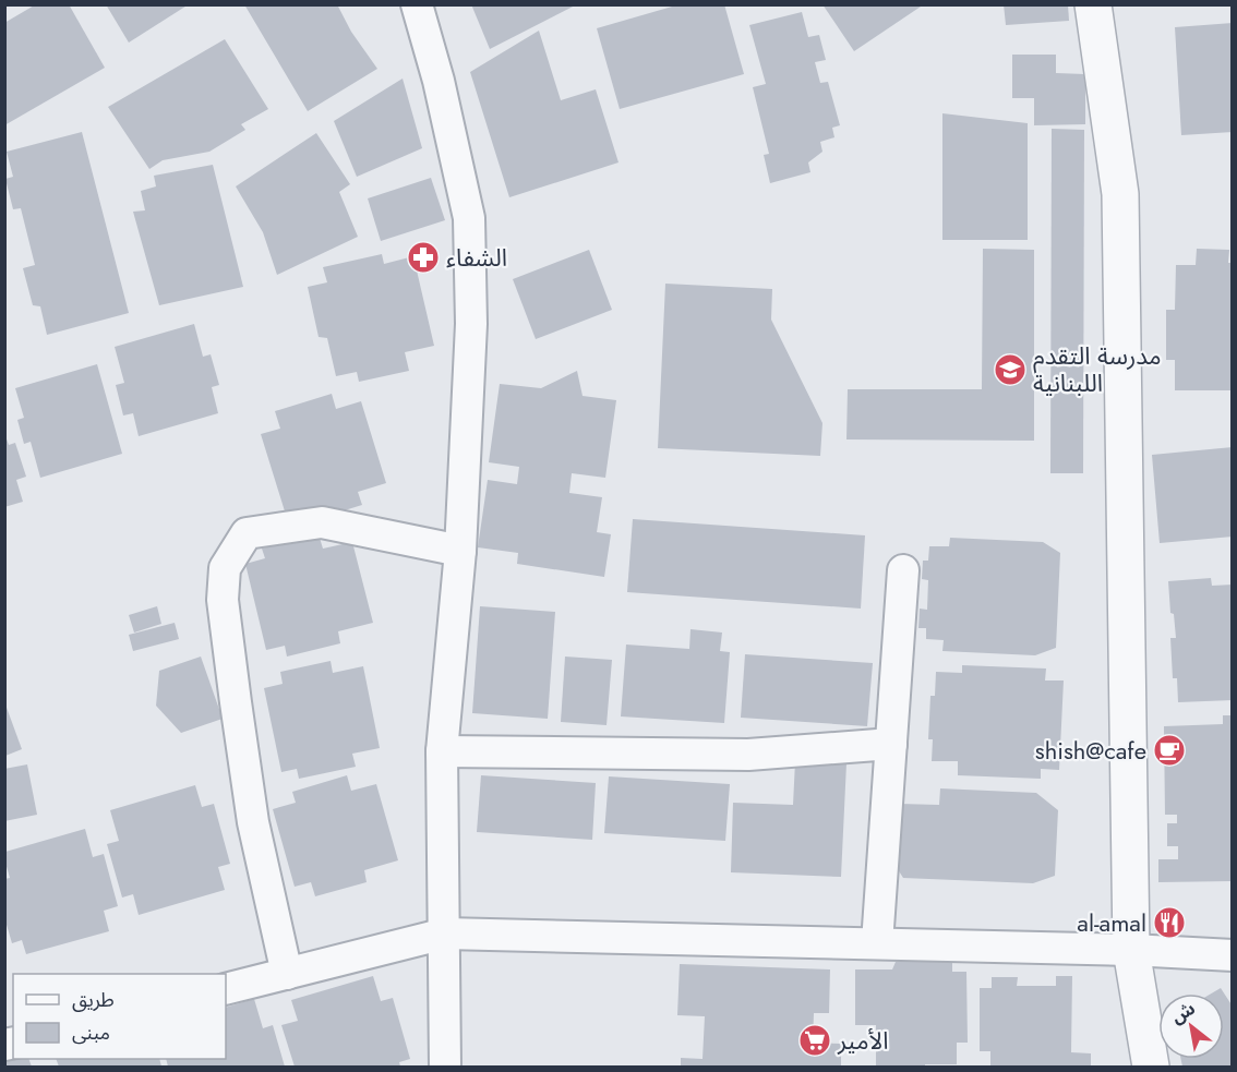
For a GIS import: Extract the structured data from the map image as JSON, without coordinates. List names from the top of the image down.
{
  "places": {
    "pharmacy": ["الشفاء"],
    "school or university": ["مدرسة التقدم اللبنانية"],
    "cafe": ["shish@cafe"],
    "restaurant": ["al-amal"],
    "supermarket": ["الأمير"]
  },
  "legend": ["طريق", "مبنى"],
  "north": "top left"
}
